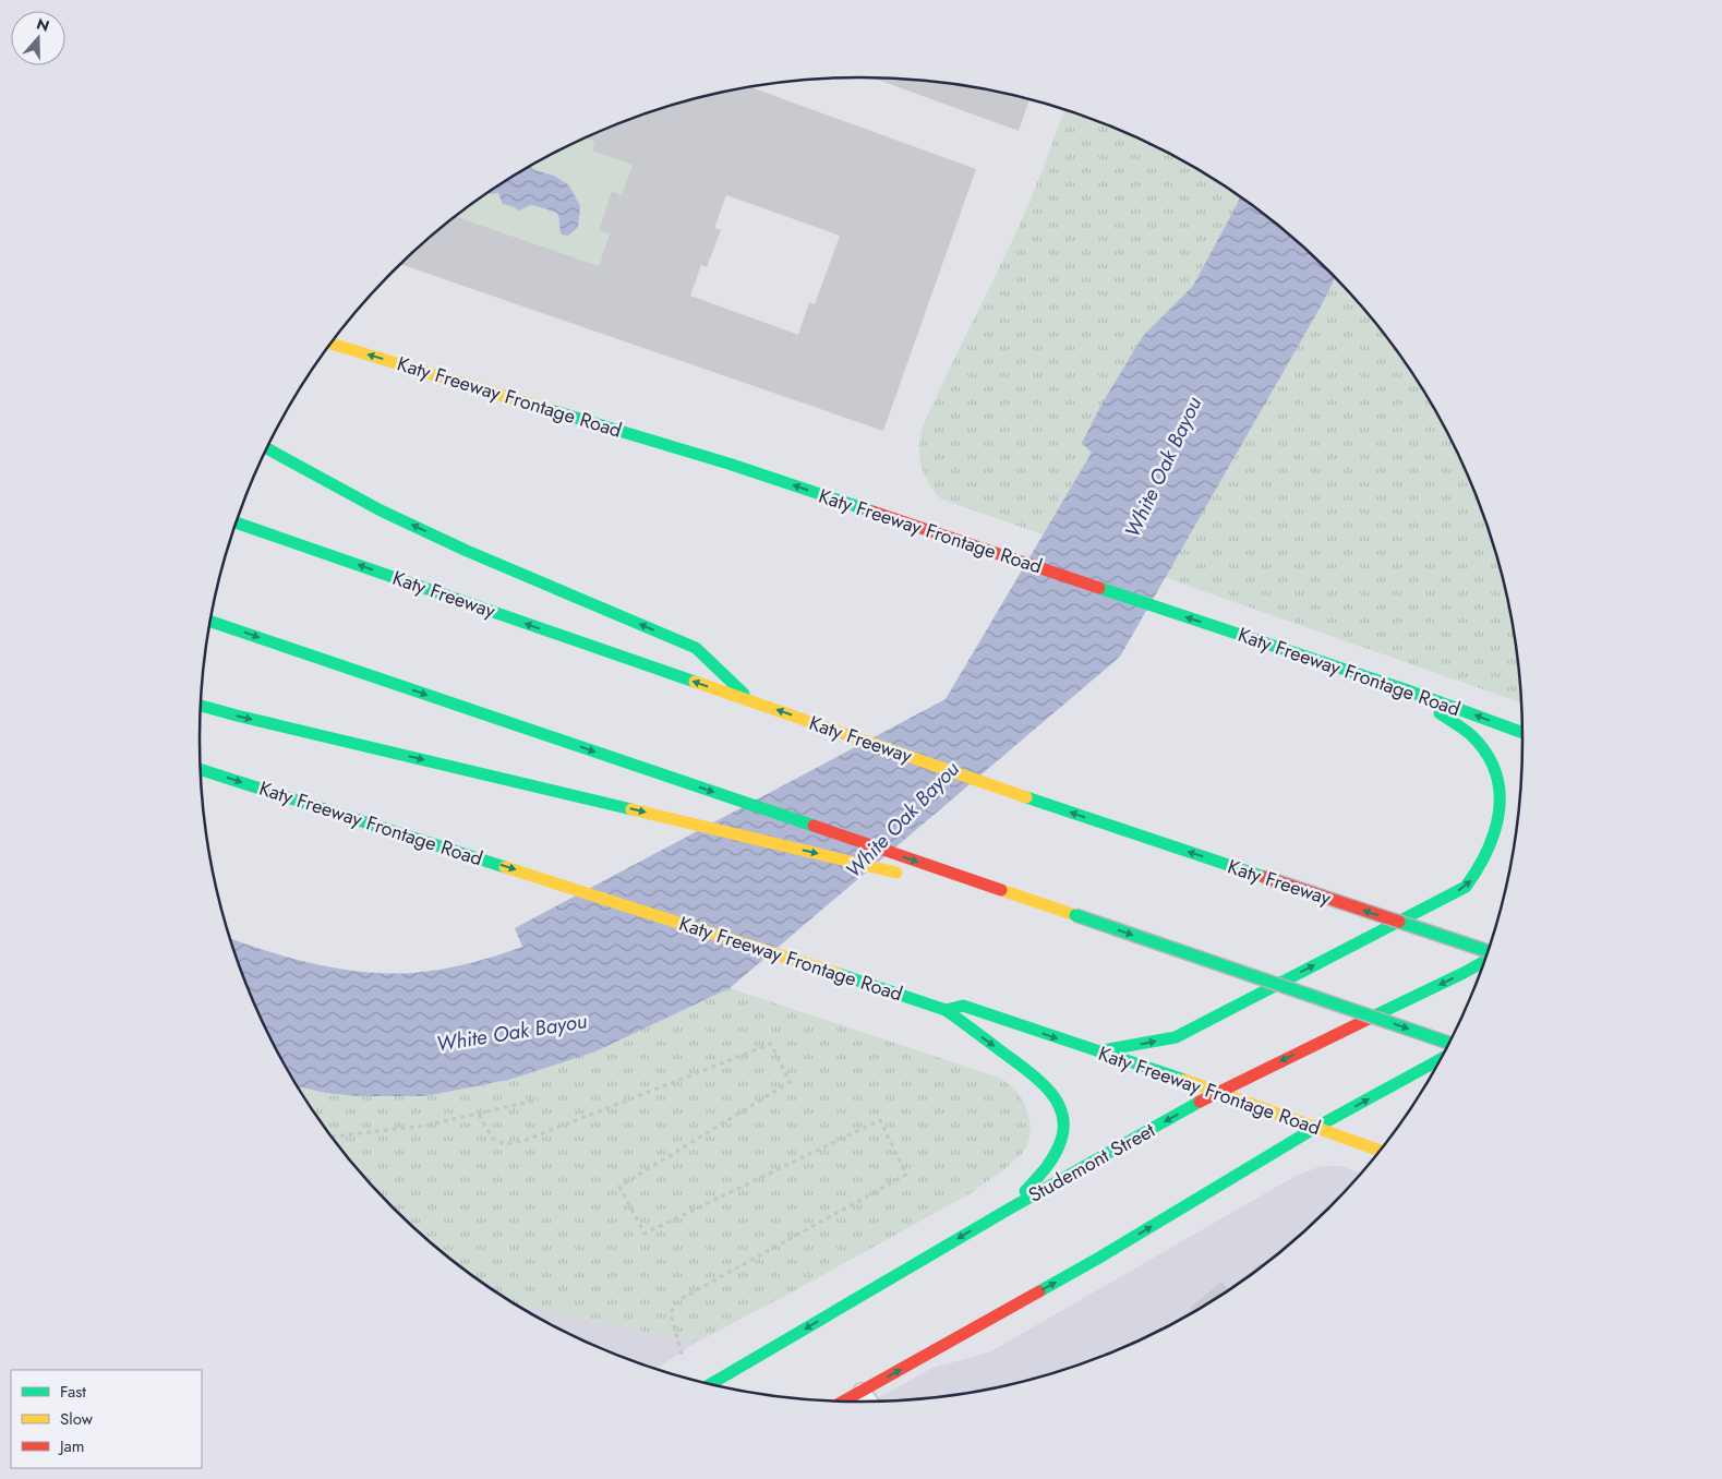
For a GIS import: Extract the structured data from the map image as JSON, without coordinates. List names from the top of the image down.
{
  "streets": {
    "main road": ["Katy Freeway Frontage Road", "Katy Freeway", "Studemont Street"]
  },
  "crossings": [
    ["Katy Freeway Frontage Road", "Studemont Street"]
  ],
  "water": ["White Oak Bayou"],
  "legend": ["Fast", "Slow", "Jam"],
  "north": "top"
}
